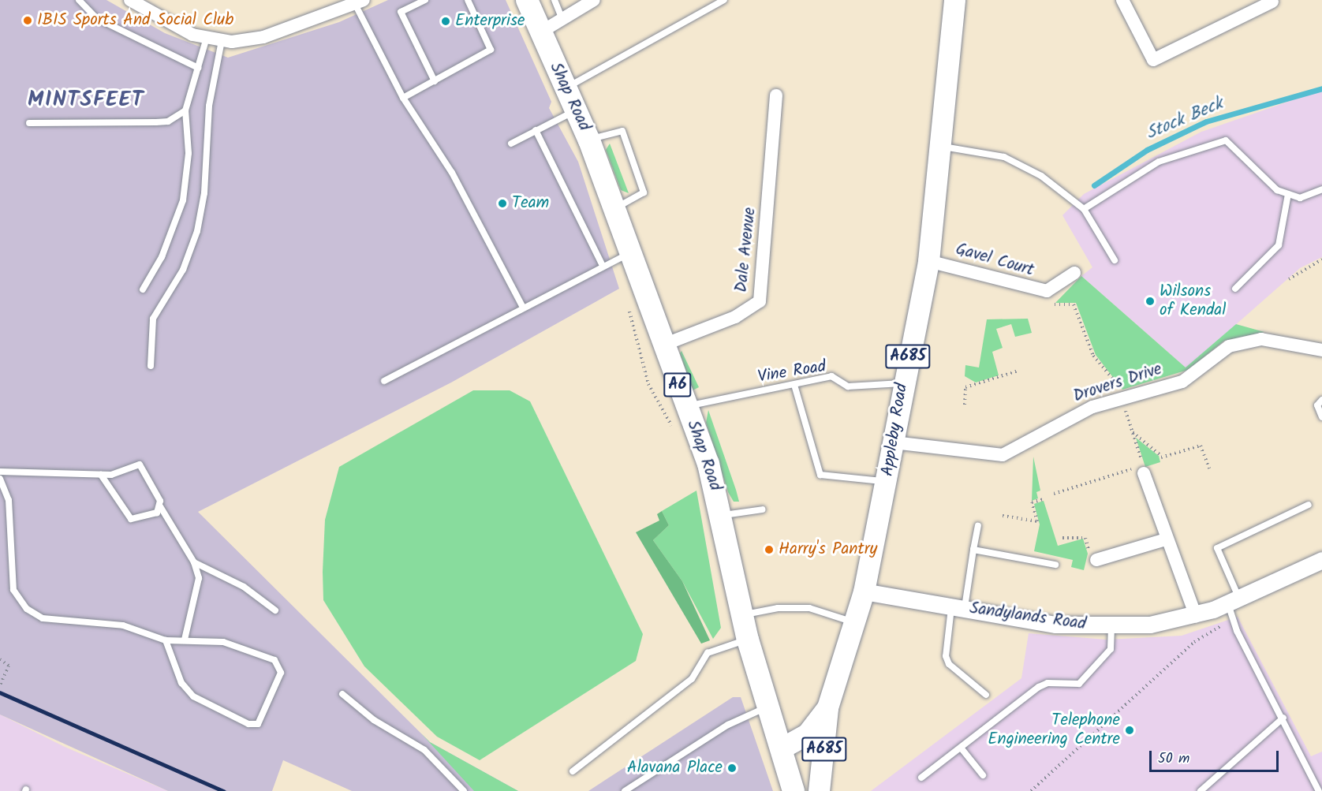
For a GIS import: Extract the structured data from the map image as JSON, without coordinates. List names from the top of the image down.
{
  "streets": {
    "highway": ["Shap Road", "A6"],
    "main road": ["A685", "Appleby Road"],
    "street": [
      "Dale Avenue",
      "Gavel Court",
      "Drovers Drive",
      "Sandylands Road"
    ],
    "lane": ["Vine Road"]
  },
  "crossings": [
    ["Shap Road", "Dale Avenue"],
    ["Shap Road", "Vine Road"],
    ["Shap Road", "Appleby Road"],
    ["Gavel Court", "Appleby Road"],
    ["A685", "Appleby Road"],
    ["Vine Road", "Appleby Road"],
    ["Drovers Drive", "Appleby Road"],
    ["Appleby Road", "Sandylands Road"]
  ],
  "districts": ["MINTSFEET"],
  "water": ["Stock Beck"],
  "places": [
    "IBIS Sports And Social Club",
    "Enterprise",
    "Team",
    "Wilsons of Kendal",
    "Harry's Pantry",
    "Telephone Engineering Centre",
    "Alavana Place"
  ],
  "scale_bar": "50 m"
}
